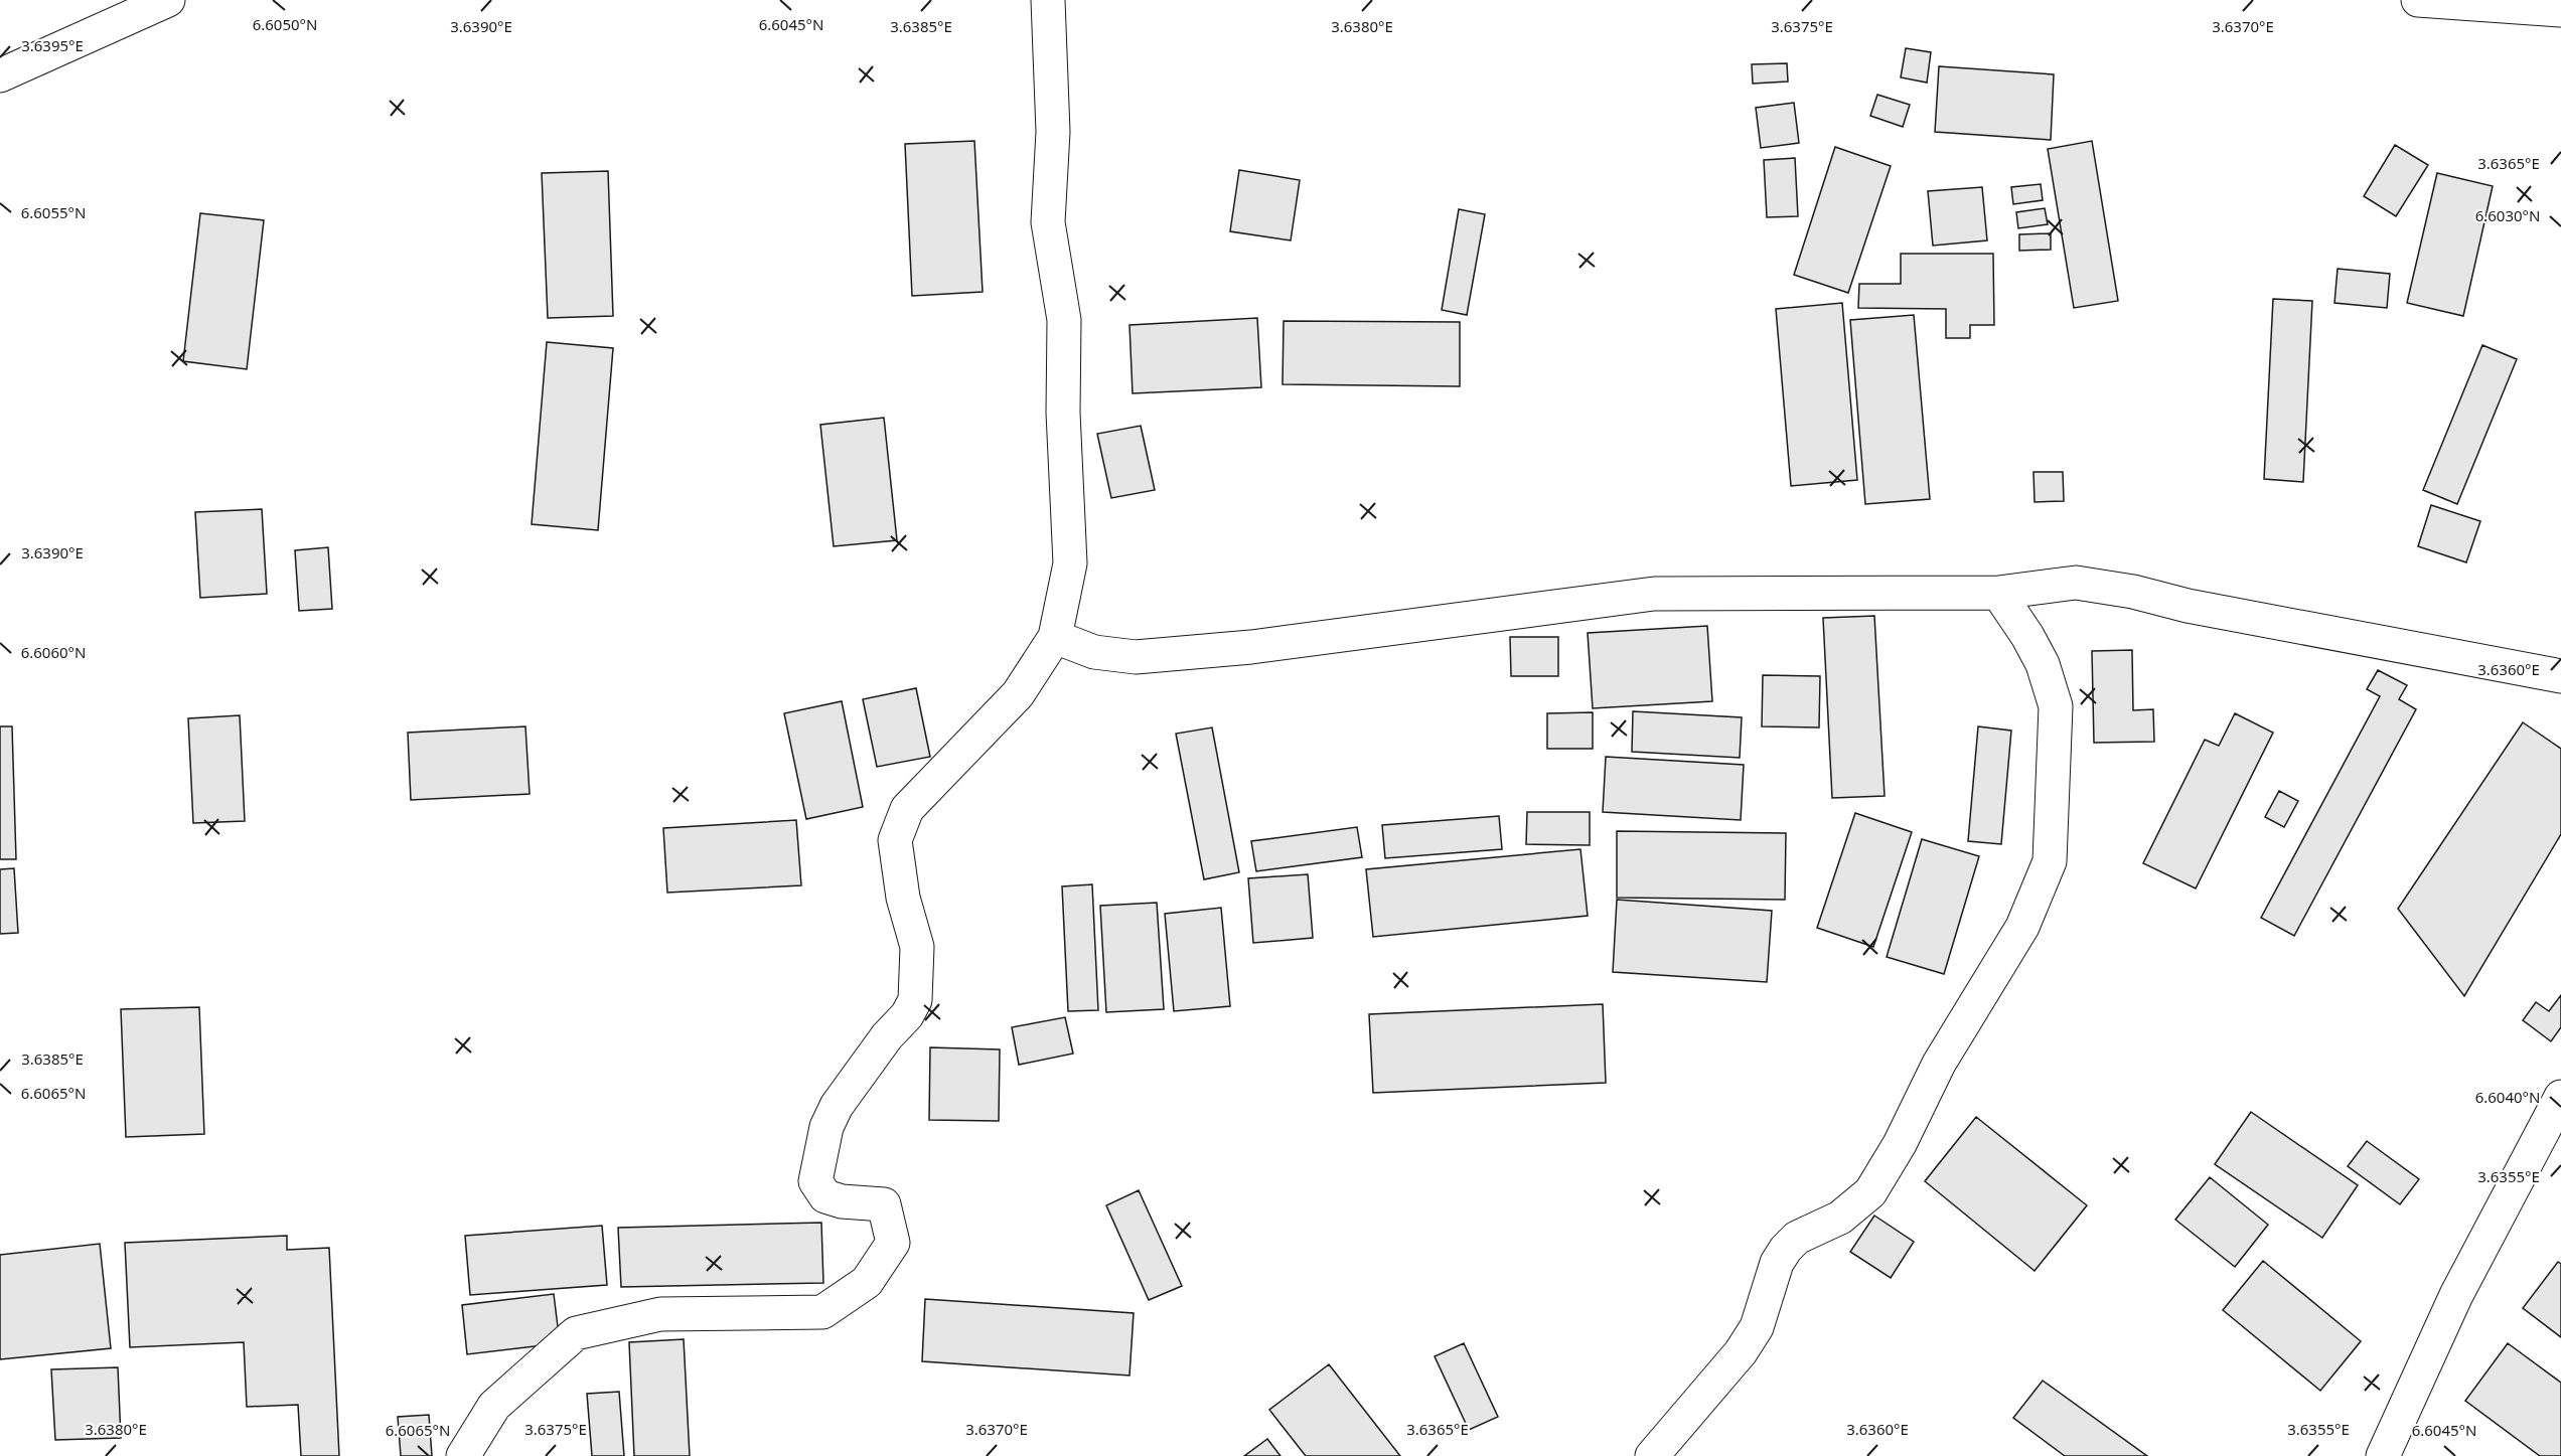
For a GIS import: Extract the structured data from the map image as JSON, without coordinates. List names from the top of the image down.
{
  "coordinates": [
    "6.6050°N",
    "6.6045°N",
    "3.6385°E",
    "3.6390°E",
    "3.6380°E",
    "3.6375°E",
    "3.6370°E",
    "3.6395°E",
    "3.6365°E",
    "6.6055°N",
    "6.6030°N",
    "6.6060°N",
    "3.6360°E",
    "6.6065°N",
    "6.6040°N",
    "3.6355°E"
  ]
}
